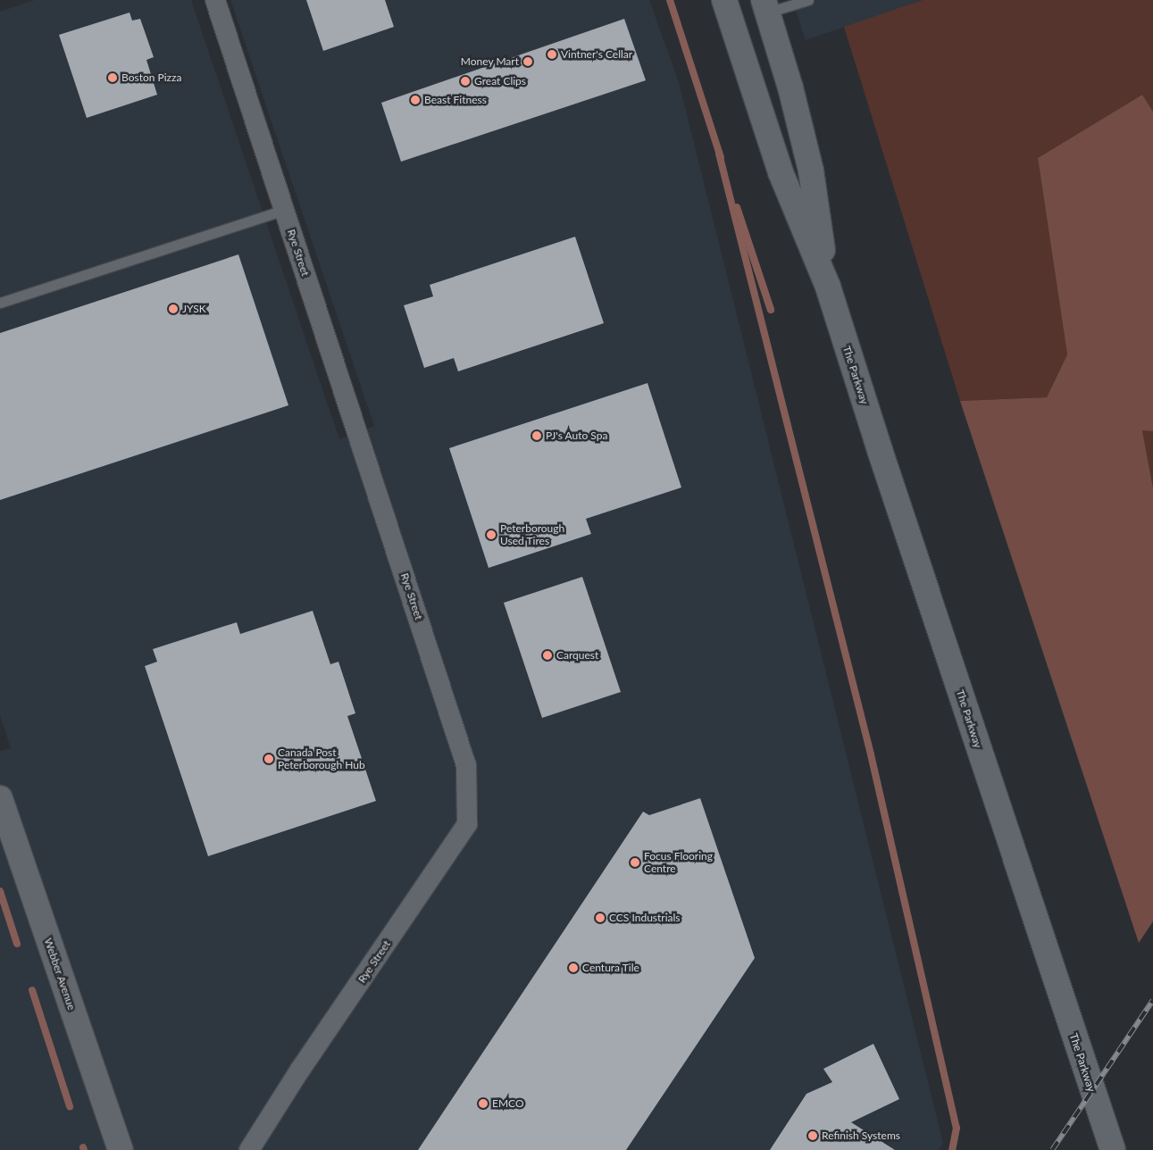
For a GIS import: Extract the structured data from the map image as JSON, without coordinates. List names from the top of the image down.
{
  "streets": {
    "main road": ["The Parkway", "Webber Avenue"],
    "street": ["Rye Street"]
  },
  "places": [
    "Vintner's Cellar",
    "Money Mart",
    "Boston Pizza",
    "Great Clips",
    "Beast Fitness",
    "JYSK",
    "PJ's Auto Spa",
    "Peterborough Used Tires",
    "Carquest",
    "Canada Post Peterborough Hub",
    "Focus Flooring Centre",
    "CCS Industrials",
    "Centura Tile",
    "EMCO",
    "Refinish Systems"
  ]
}
